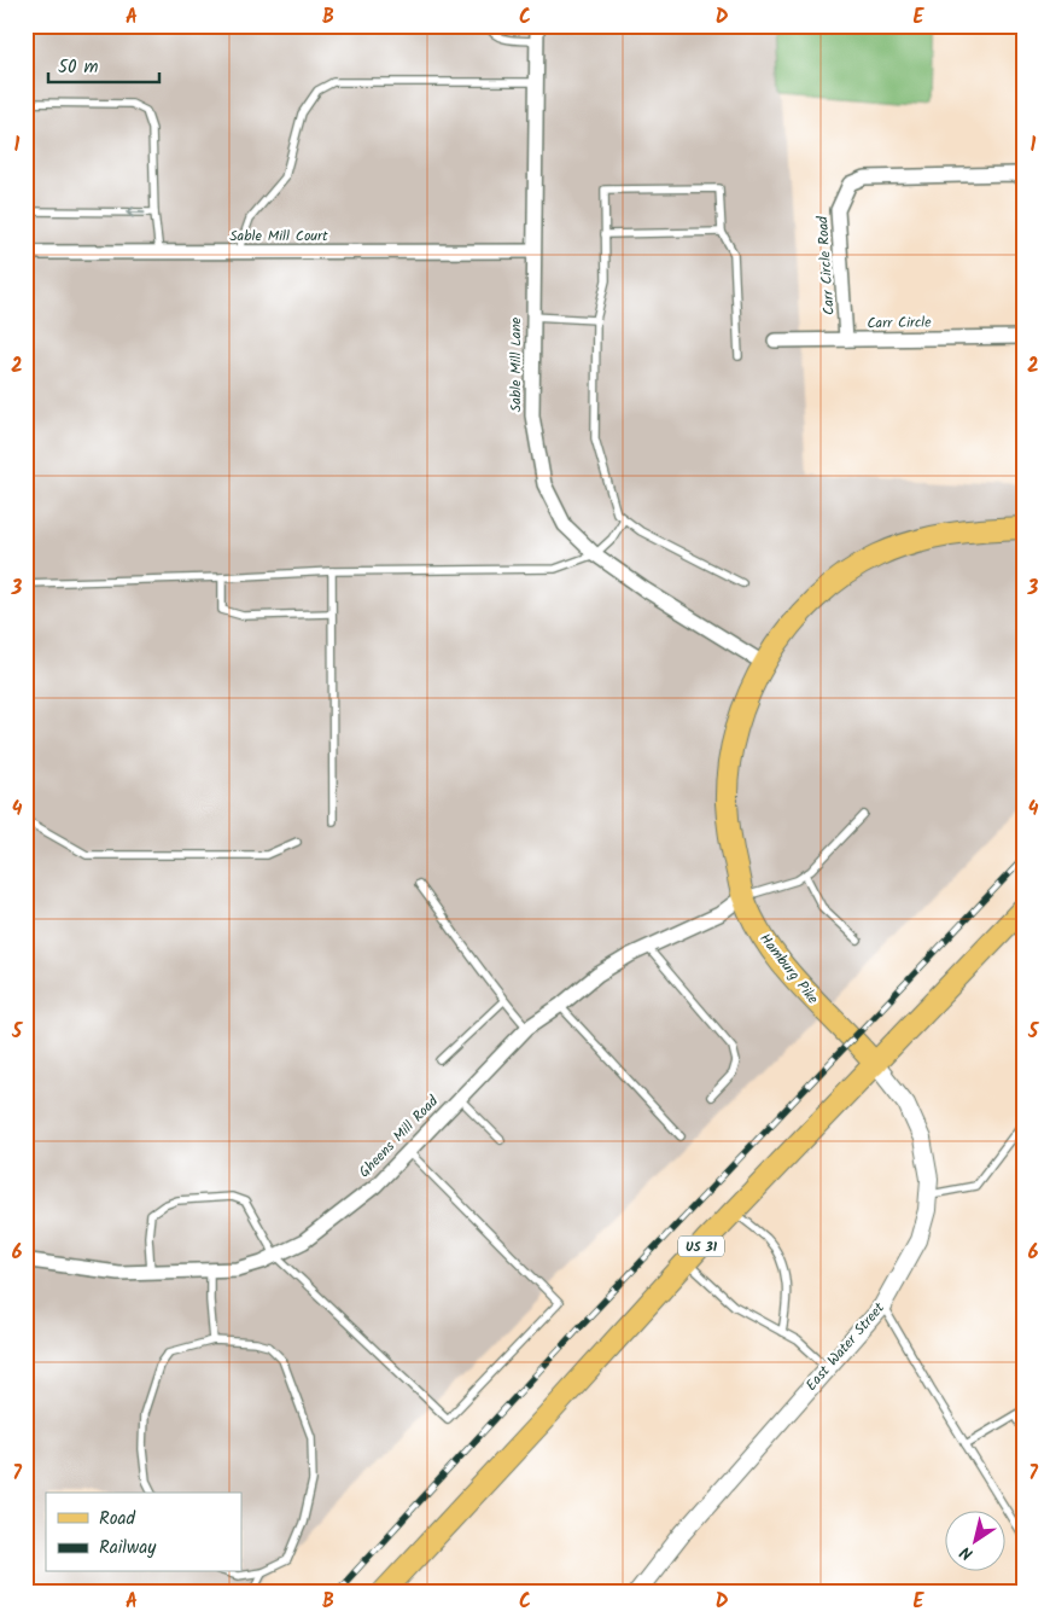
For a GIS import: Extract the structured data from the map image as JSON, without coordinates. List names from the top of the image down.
{
  "streets": {
    "main road": ["Hamburg Pike", "US 31"],
    "street": [
      "Sable Mill Court",
      "Carr Circle Road",
      "Carr Circle",
      "Sable Mill Lane",
      "Gheens Mill Road",
      "East Water Street"
    ]
  },
  "crossings": [
    ["Sable Mill Court", "Sable Mill Lane"],
    ["Carr Circle Road", "Carr Circle"],
    ["Sable Mill Lane", "Hamburg Pike"],
    ["Hamburg Pike", "Gheens Mill Road"],
    ["Hamburg Pike", "US 31"],
    ["Hamburg Pike", "East Water Street"],
    ["US 31", "East Water Street"]
  ],
  "legend": ["Road", "Railway"],
  "scale_bar": "50 m",
  "north": "bottom left",
  "grid": {
    "columns": [
      "A",
      "B",
      "C",
      "D",
      "E"
    ],
    "rows": [
      "1",
      "2",
      "3",
      "4",
      "5",
      "6",
      "7"
    ]
  }
}
